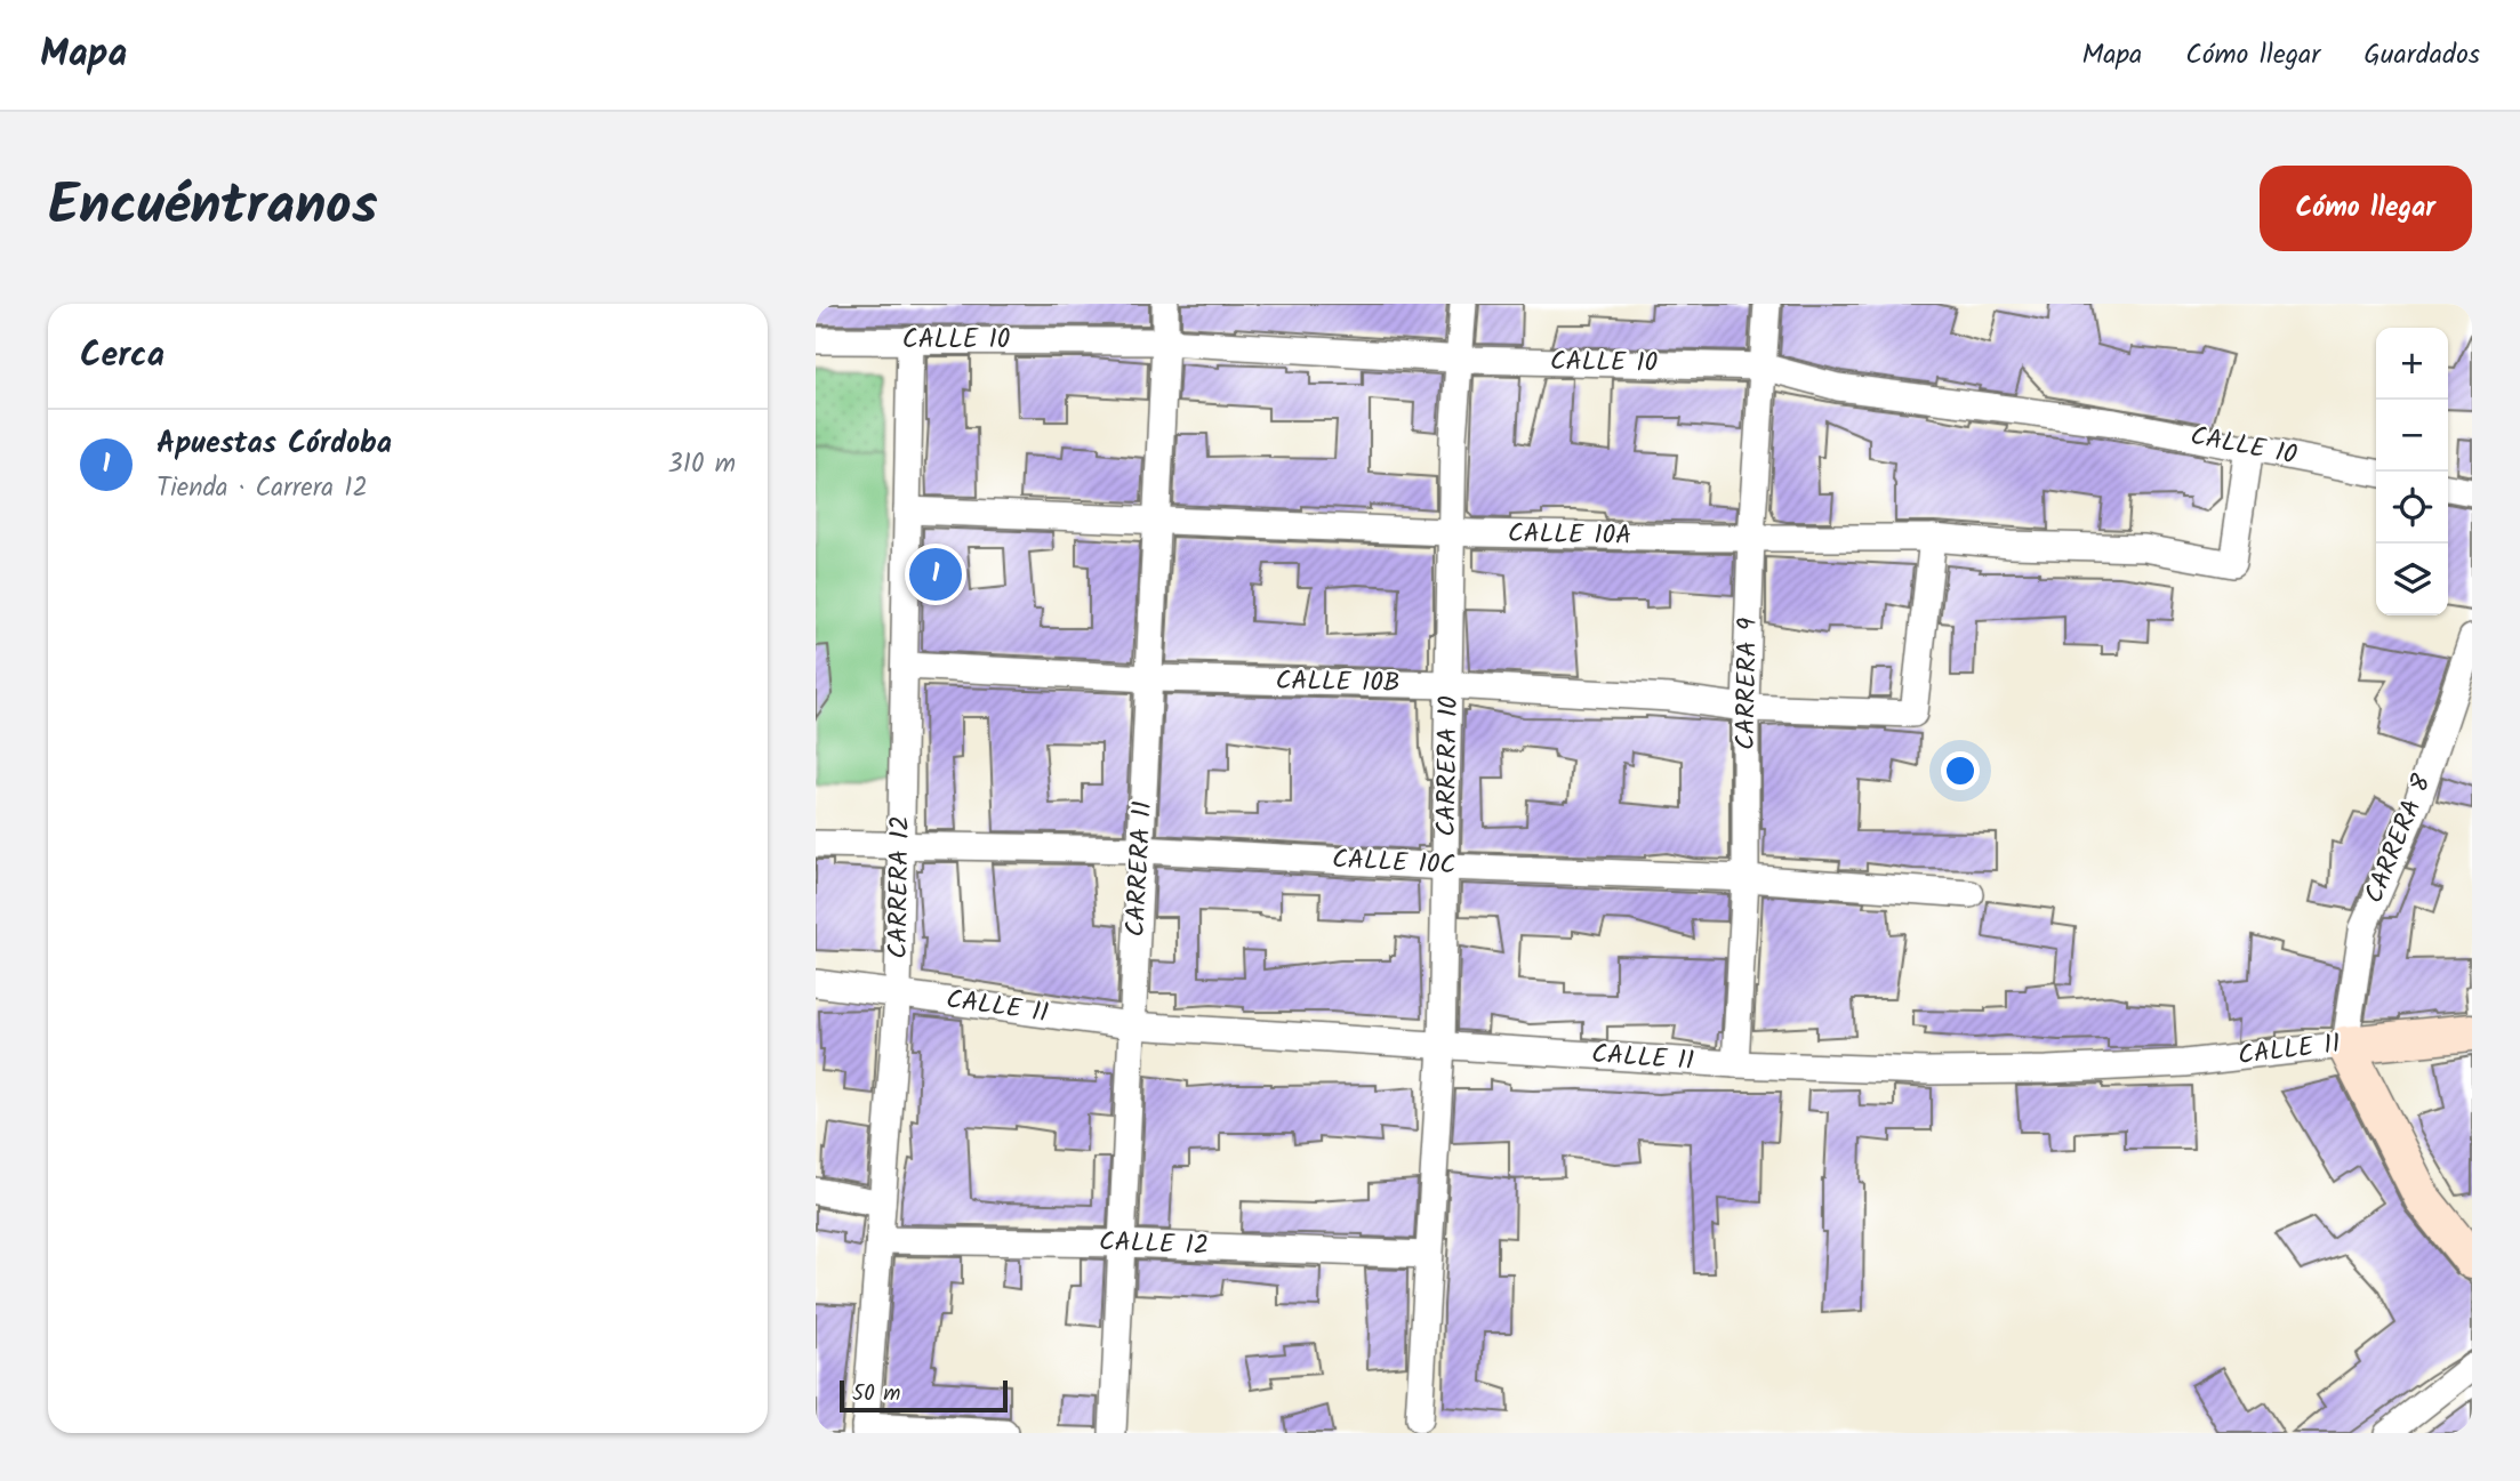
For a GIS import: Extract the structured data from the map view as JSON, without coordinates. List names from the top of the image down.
{
  "streets": {
    "main road": ["CALLE 11"],
    "street": [
      "CALLE 10",
      "CALLE 10A",
      "CALLE 10B",
      "CARRERA 9",
      "CARRERA 10",
      "CARRERA 8",
      "CALLE 10C",
      "CARRERA 11",
      "CARRERA 12",
      "CALLE 12"
    ]
  },
  "crossings": [
    ["CALLE 10", "CALLE 10A"],
    ["CALLE 10", "CARRERA 9"],
    ["CALLE 10", "CARRERA 10"],
    ["CALLE 10", "CARRERA 11"],
    ["CALLE 10", "CARRERA 12"],
    ["CALLE 10A", "CALLE 10B"],
    ["CALLE 10A", "CARRERA 9"],
    ["CALLE 10A", "CARRERA 10"],
    ["CALLE 10A", "CARRERA 11"],
    ["CALLE 10A", "CARRERA 12"],
    ["CALLE 10B", "CARRERA 9"],
    ["CALLE 10B", "CARRERA 10"],
    ["CALLE 10B", "CARRERA 11"],
    ["CALLE 10B", "CARRERA 12"],
    ["CARRERA 9", "CALLE 10C"],
    ["CARRERA 9", "CALLE 11"],
    ["CARRERA 10", "CALLE 10C"],
    ["CARRERA 10", "CALLE 11"],
    ["CARRERA 10", "CALLE 12"],
    ["CARRERA 8", "CALLE 11"],
    ["CALLE 10C", "CARRERA 11"],
    ["CALLE 10C", "CARRERA 12"],
    ["CARRERA 11", "CALLE 11"],
    ["CARRERA 11", "CALLE 12"],
    ["CARRERA 12", "CALLE 11"],
    ["CARRERA 12", "CALLE 12"]
  ],
  "scale_bar": "50 m",
  "page": {
    "header": "Mapa",
    "nav": ["Mapa", "Cómo llegar", "Guardados"],
    "title": "Encuéntranos",
    "buttons": "Cómo llegar",
    "heading": "Cerca",
    "map_buttons": ["+", "−"],
    "list": [
      {
        "mark": "1",
        "name": "Apuestas Córdoba",
        "note": "Tienda · Carrera 12",
        "value": "310 m"
      }
    ],
    "pins": "1",
    "scale": "50 m"
  }
}
